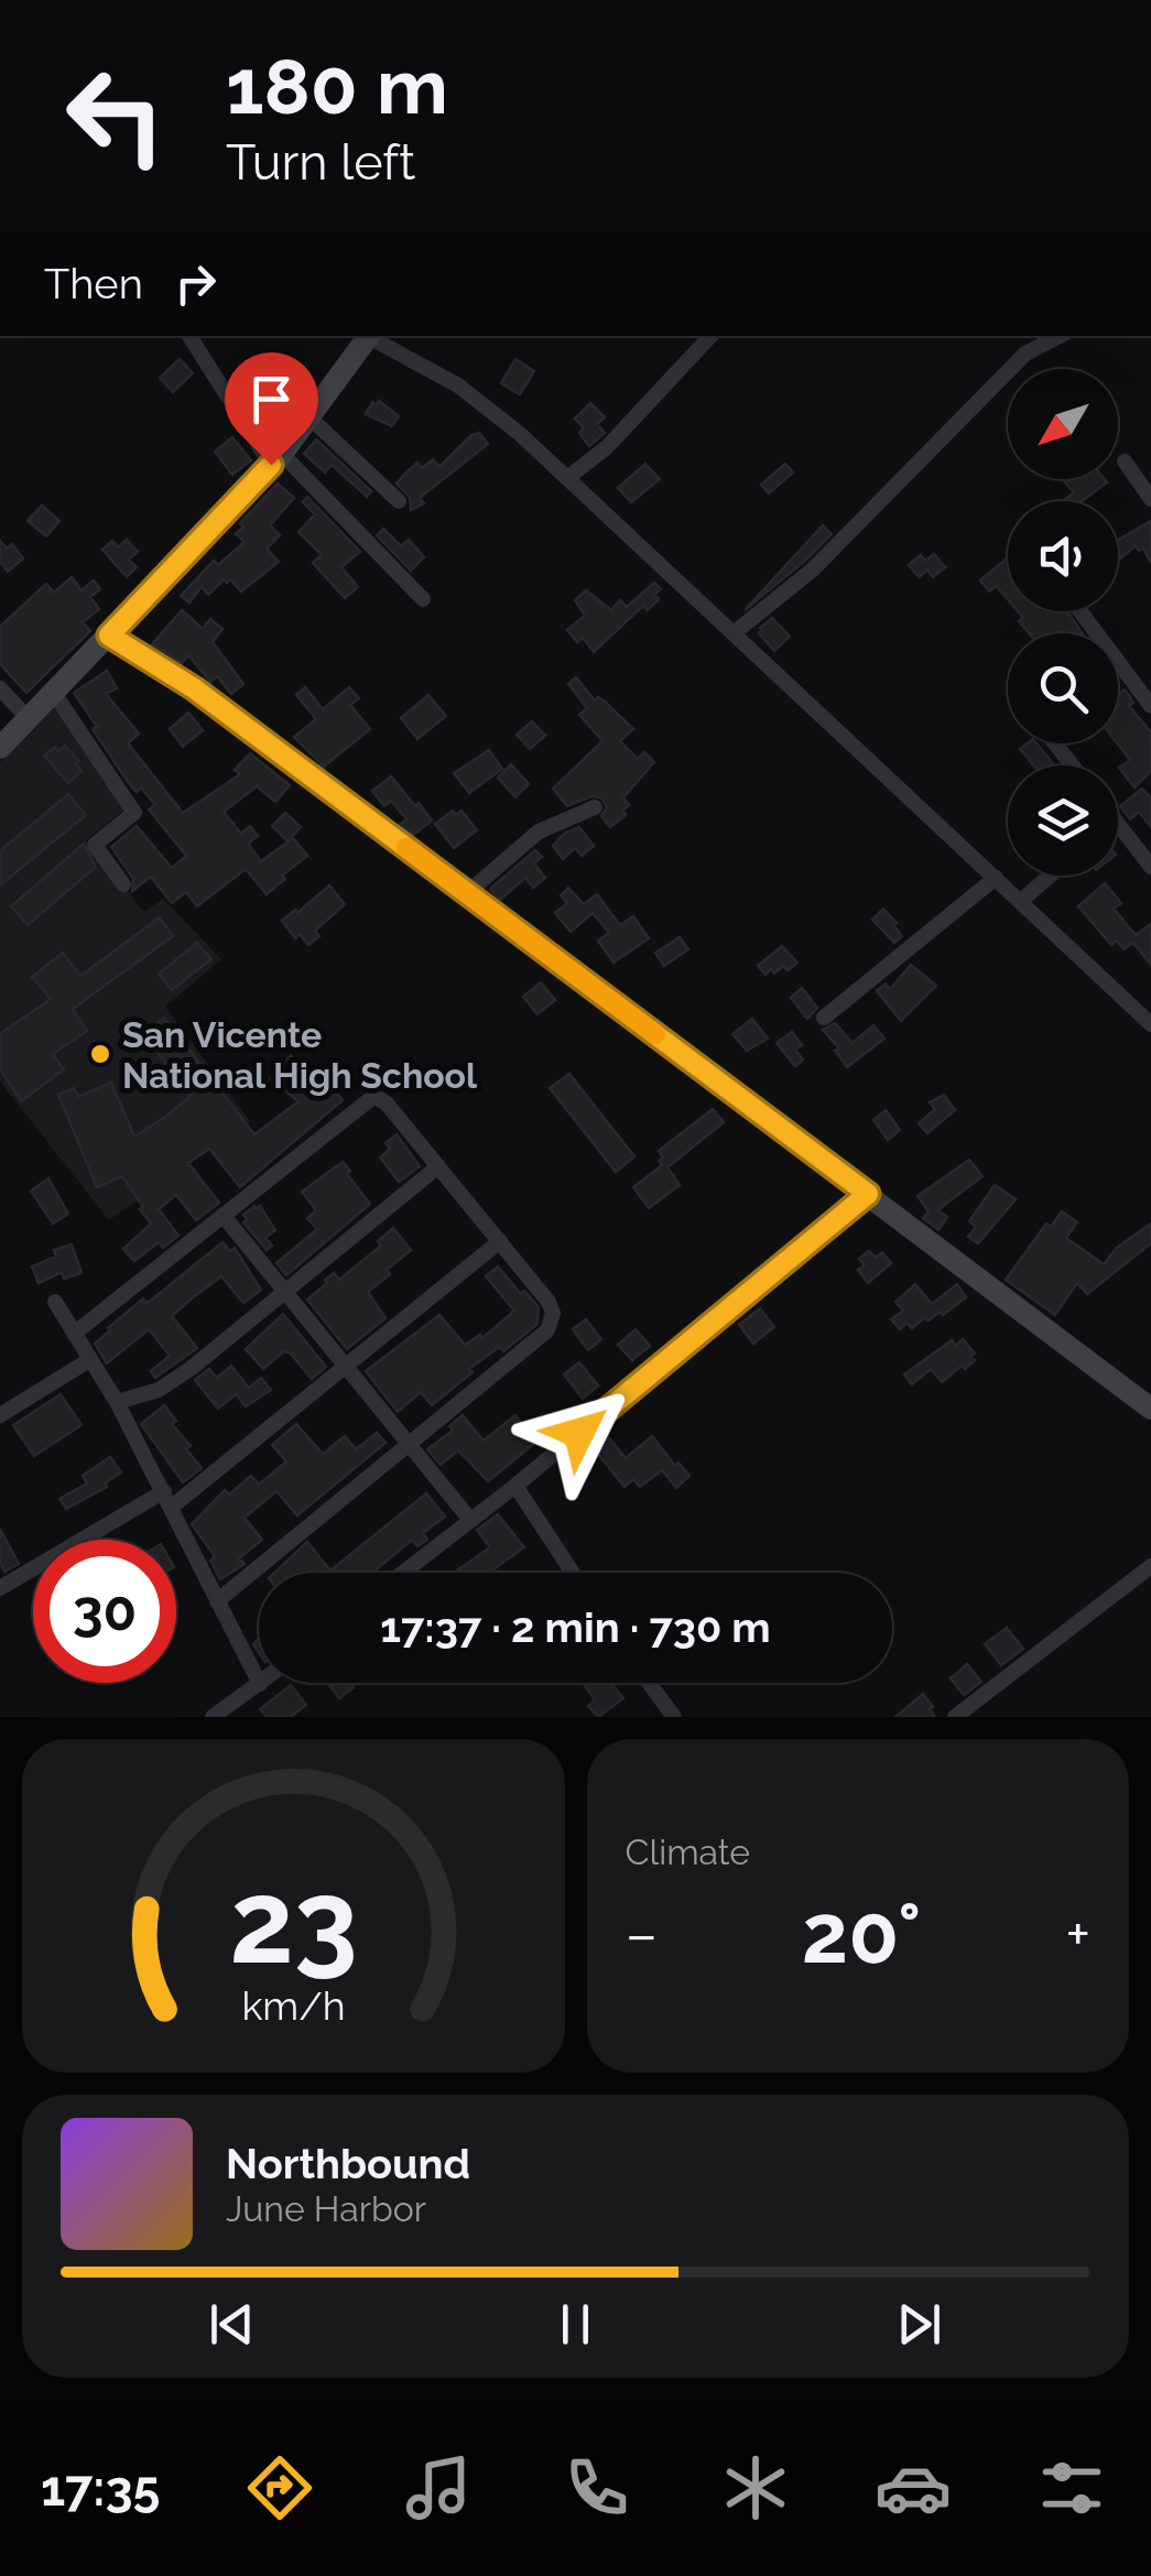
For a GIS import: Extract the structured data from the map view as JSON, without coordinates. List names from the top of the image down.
{
  "places": ["San Vicente National High School"],
  "north": "bottom left",
  "page": {
    "turn": ["180 m", "Turn left"],
    "then": "Then",
    "limit": "30",
    "trip": "17:37 · 2 min · 730 m",
    "tile": "Climate",
    "heat": ["−", "20°", "+"],
    "song": ["Northbound", "June Harbor"],
    "tabs": "17:35",
    "gauge": ["23", "km/h"]
  }
}
